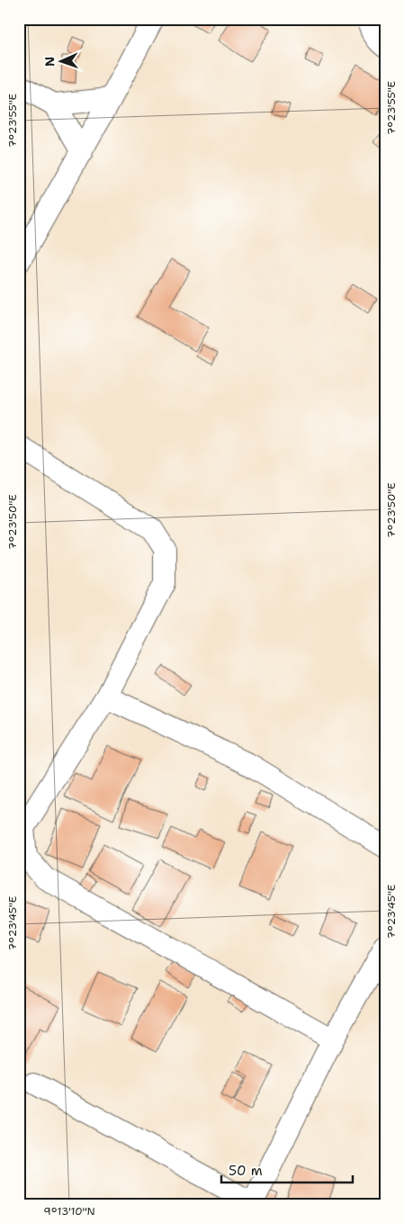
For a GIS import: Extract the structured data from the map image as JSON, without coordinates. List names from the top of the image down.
{
  "scale_bar": "50 m",
  "north": "left",
  "coordinates": [
    "7°23'55\"E",
    "7°23'50\"E",
    "7°23'45\"E",
    "9°13'10\"N"
  ]
}
